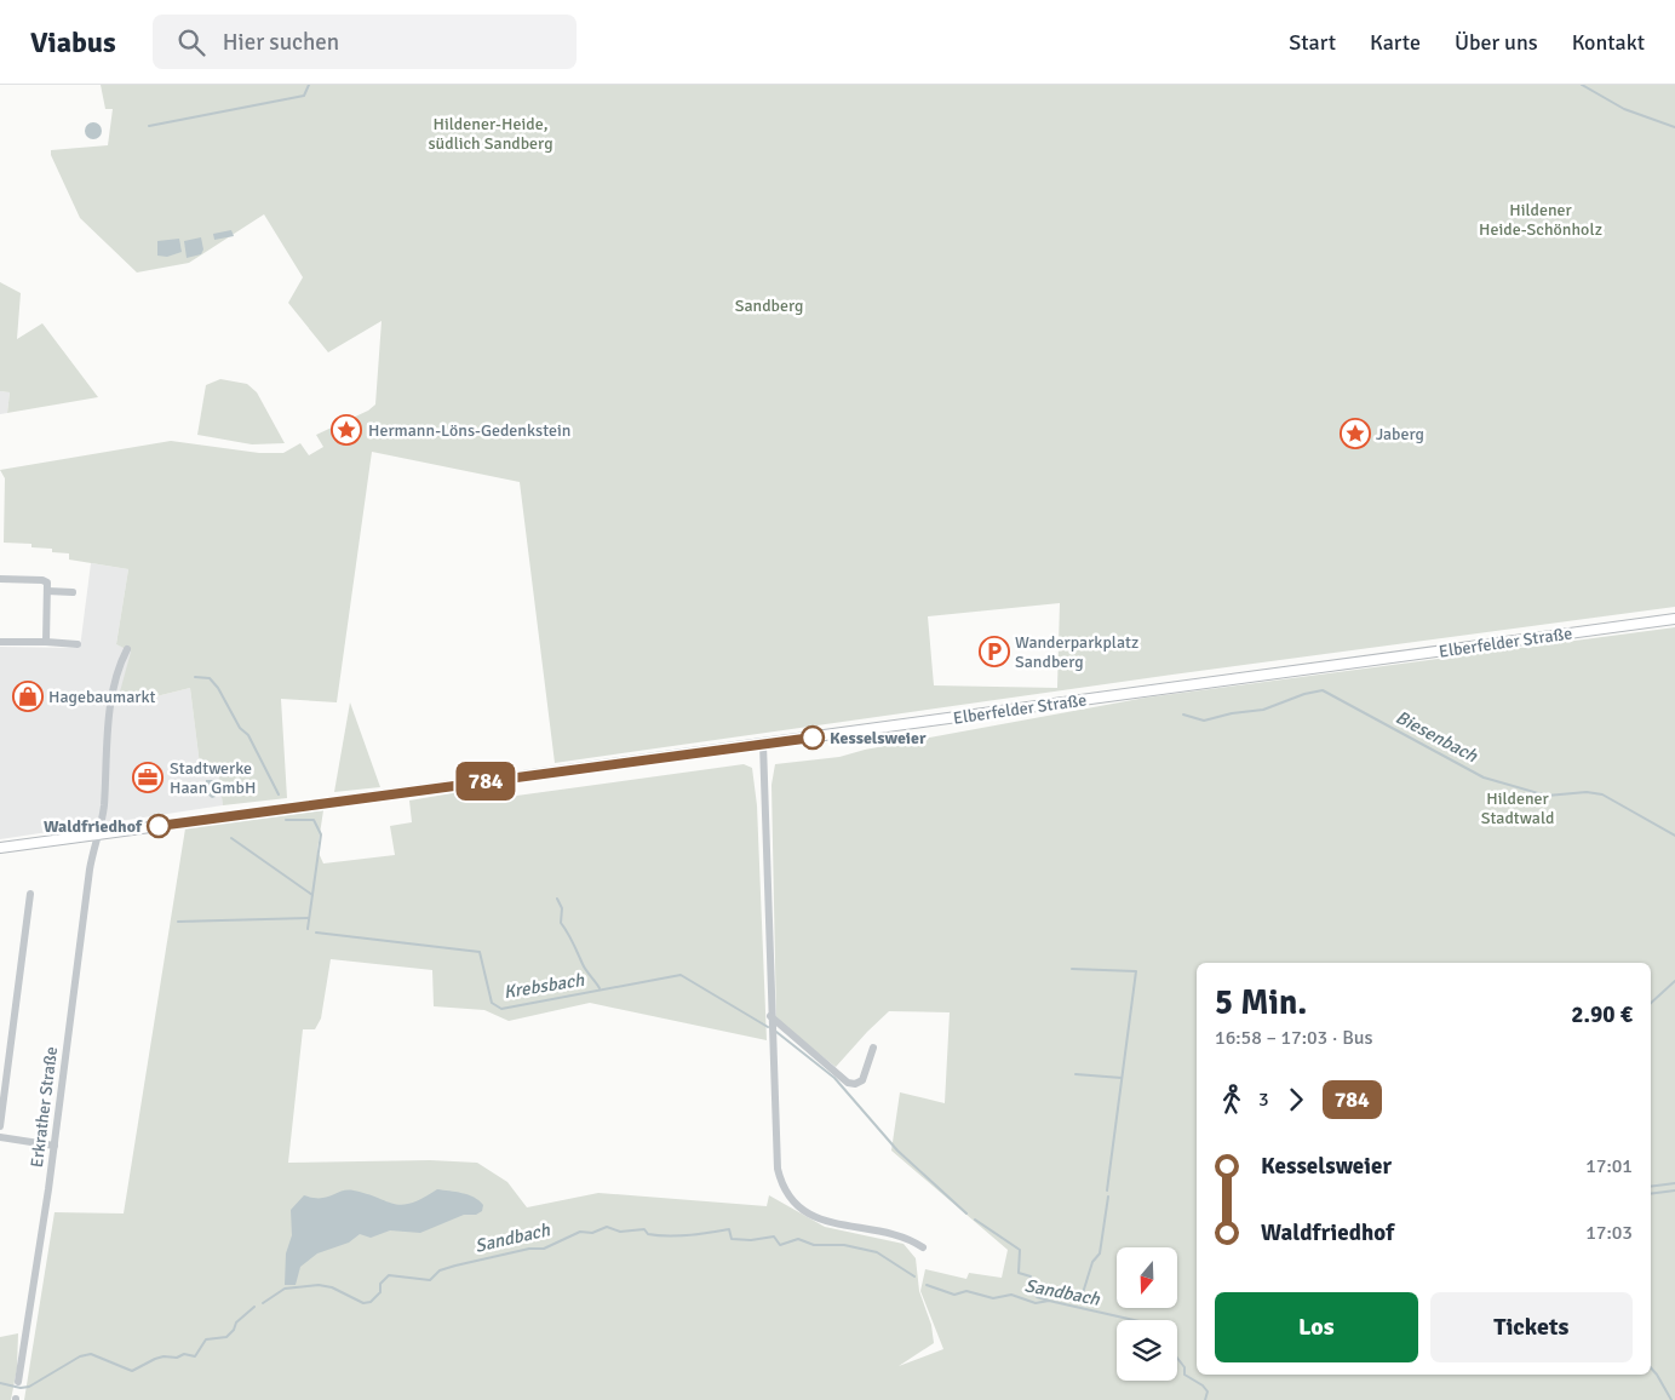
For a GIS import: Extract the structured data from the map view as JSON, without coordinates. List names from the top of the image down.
{
  "streets": {
    "main road": ["Elberfelder Straße"],
    "street": ["Erkrather Straße"]
  },
  "crossings": [
    ["Elberfelder Straße", "Erkrather Straße"]
  ],
  "water": ["Biesenbach", "Krebsbach", "Sandbach"],
  "parks": [
    "Hildener-Heide, südlich Sandberg",
    "Hildener Heide-Schönholz",
    "Sandberg",
    "Hildener Stadtwald"
  ],
  "places": {
    "place": ["Hermann-Löns-Gedenkstein", "Jaberg"],
    "parking": ["Wanderparkplatz Sandberg"],
    "shop": ["Hagebaumarkt"],
    "other": ["Kesselsweier", "Waldfriedhof"],
    "office": ["Stadtwerke Haan GmbH"]
  },
  "lines": ["bus line 784"],
  "north": "bottom",
  "page": {
    "header": "Viabus",
    "search": "Hier suchen",
    "nav": [
      "Start",
      "Karte",
      "Über uns",
      "Kontakt"
    ],
    "on_map": "784",
    "heading": ["5 Min.", "16:58 – 17:03 · Bus", "2.90 €"],
    "legs": ["3", "784"],
    "list": [
      {
        "name": "Kesselsweier",
        "value": "17:01"
      },
      {
        "name": "Waldfriedhof",
        "value": "17:03"
      }
    ],
    "buttons": ["Los", "Tickets"]
  }
}
